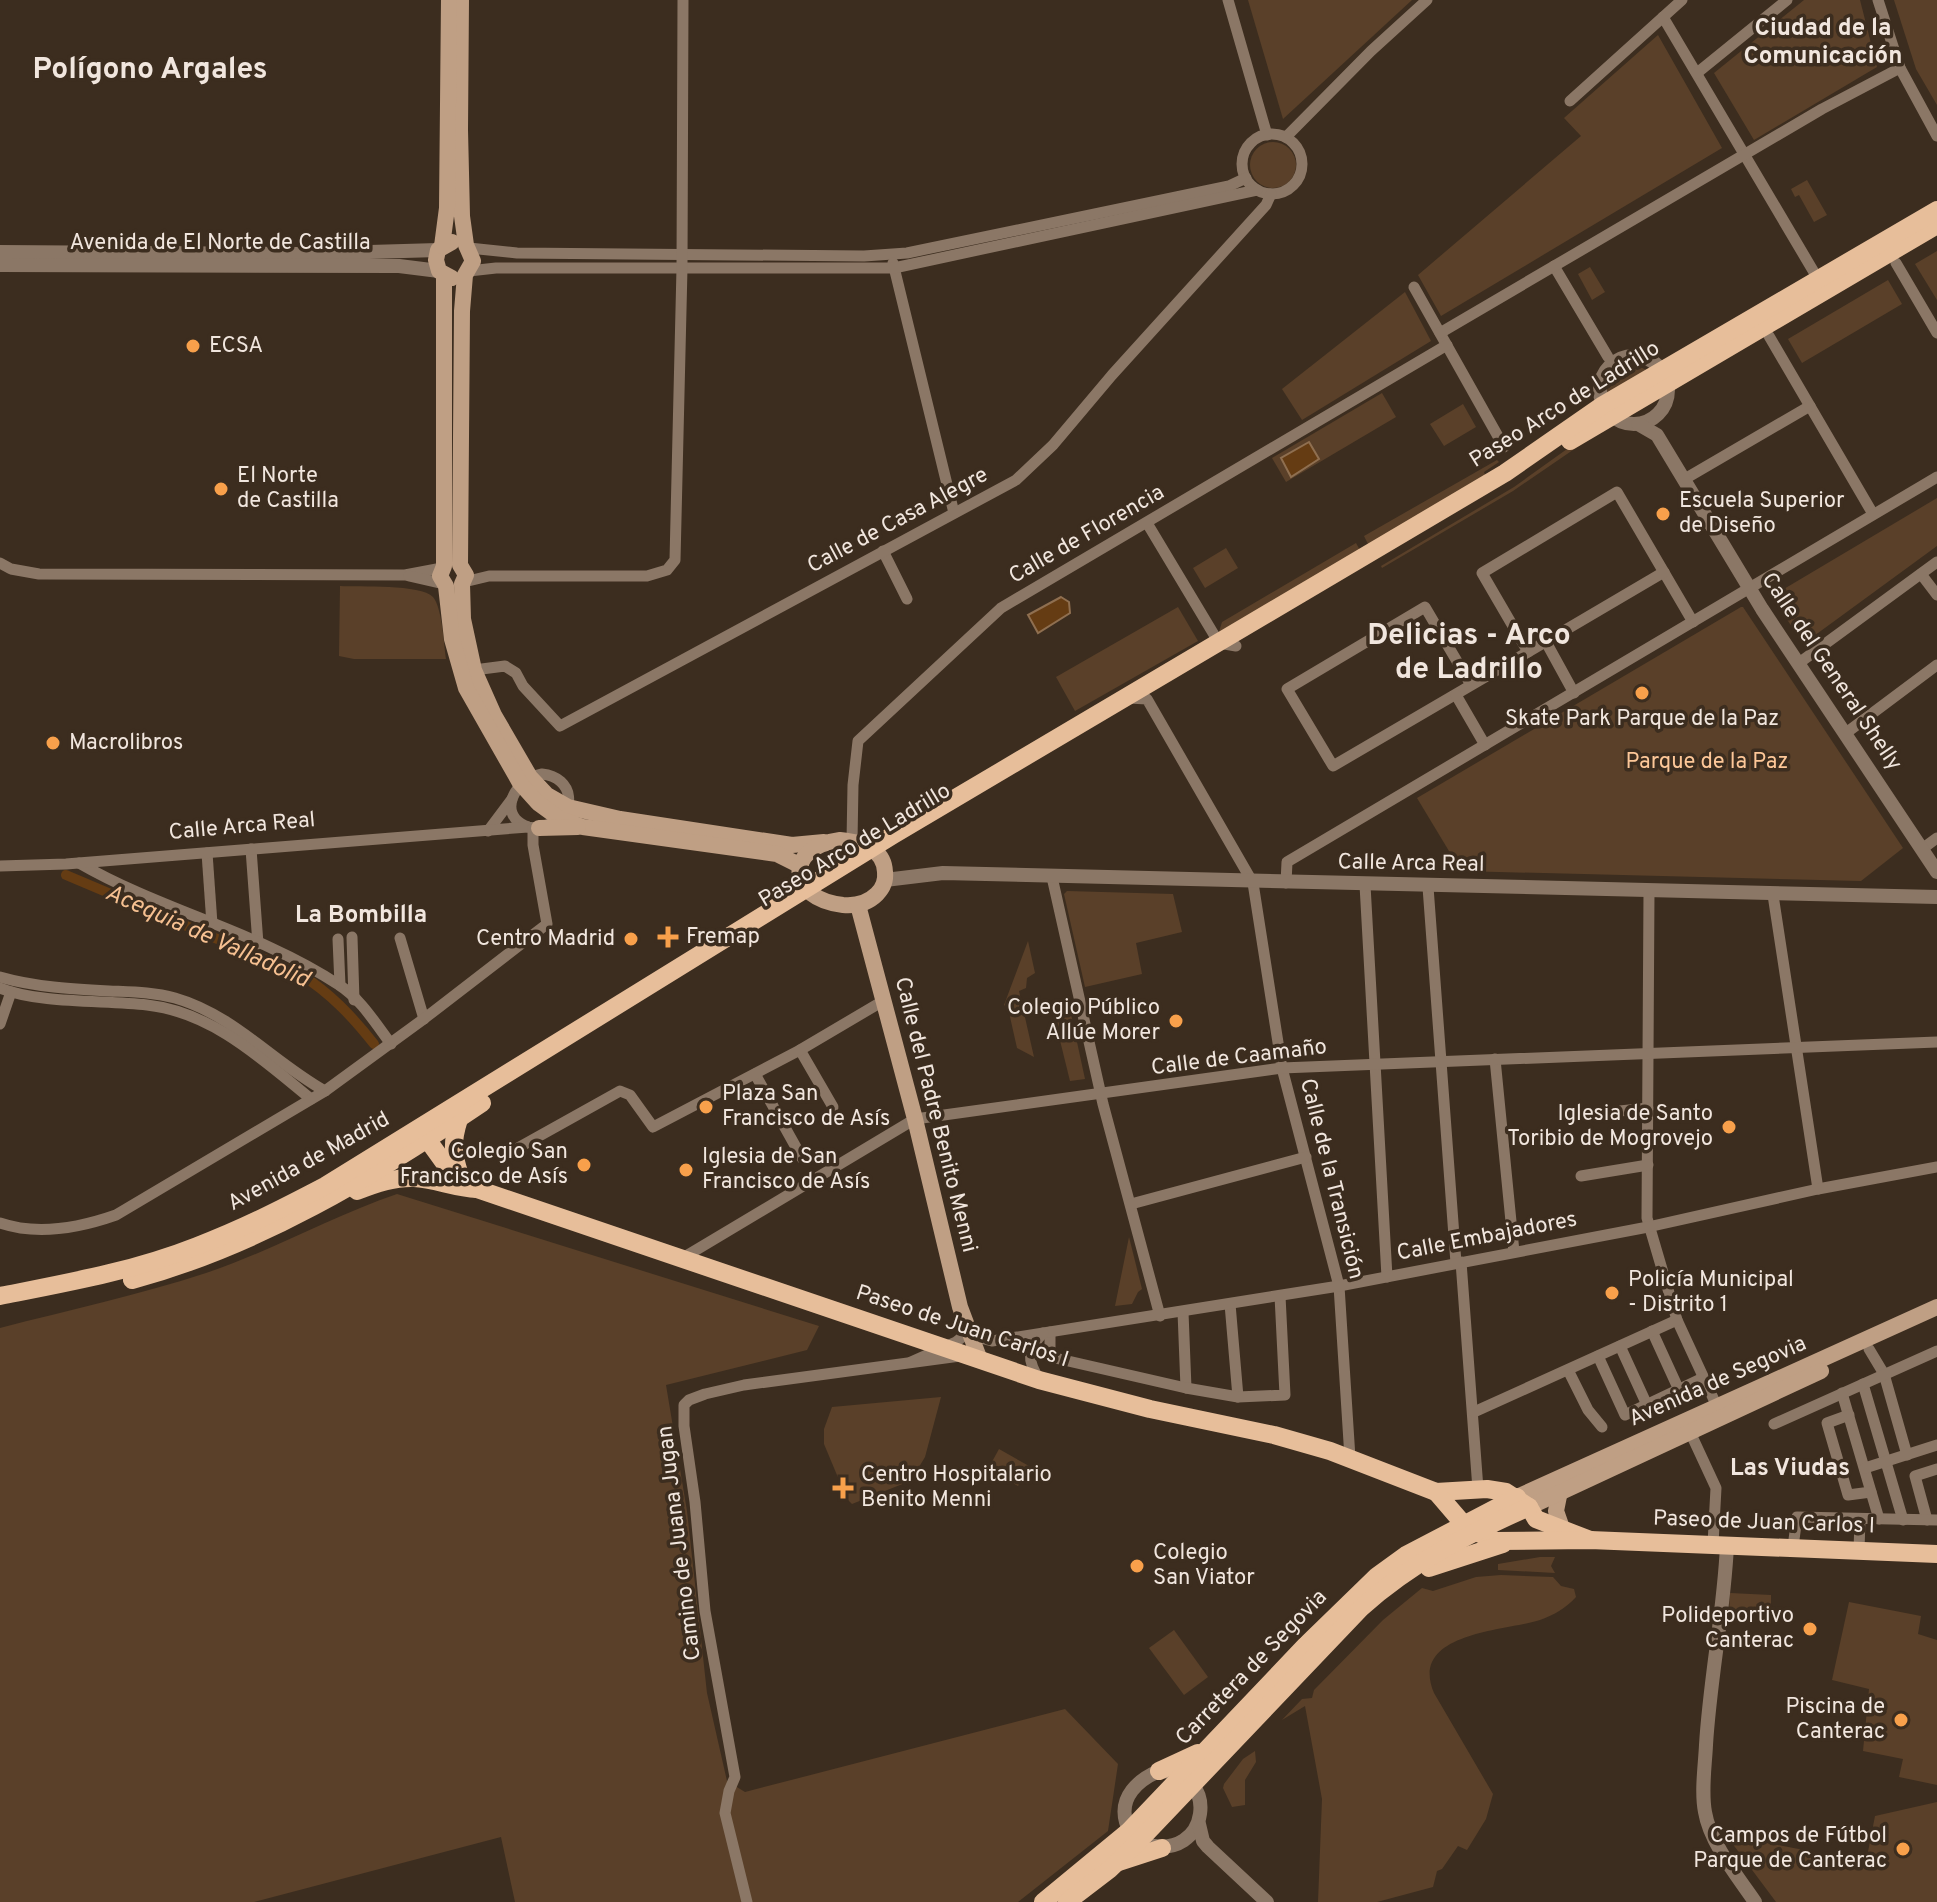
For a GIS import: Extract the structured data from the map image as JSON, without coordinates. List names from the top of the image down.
{
  "streets": {
    "main road": [
      "Paseo Arco de Ladrillo",
      "Calle del Padre Benito Menni",
      "Avenida de Madrid",
      "Paseo de Juan Carlos I",
      "Avenida de Segovia",
      "Carretera de Segovia"
    ],
    "street": [
      "Avenida de El Norte de Castilla",
      "Calle de Casa Alegre",
      "Calle de Florencia",
      "Calle del General Shelly",
      "Calle Arca Real",
      "Calle de Caamaño",
      "Calle de la Transición",
      "Calle Embajadores",
      "Camino de Juana Jugan"
    ]
  },
  "crossings": [
    ["Paseo Arco de Ladrillo", "Calle del General Shelly"],
    ["Paseo Arco de Ladrillo", "Avenida de Madrid"],
    ["Paseo Arco de Ladrillo", "Calle de la Transición"],
    ["Paseo Arco de Ladrillo", "Paseo de Juan Carlos I"],
    ["Calle del General Shelly", "Calle Arca Real"],
    ["Calle Arca Real", "Calle de la Transición"],
    ["Calle de Caamaño", "Calle del Padre Benito Menni"],
    ["Calle de Caamaño", "Calle de la Transición"],
    ["Calle de Caamaño", "Paseo de Juan Carlos I"],
    ["Calle del Padre Benito Menni", "Calle Embajadores"],
    ["Calle del Padre Benito Menni", "Paseo de Juan Carlos I"],
    ["Calle del Padre Benito Menni", "Camino de Juana Jugan"],
    ["Avenida de Madrid", "Paseo de Juan Carlos I"],
    ["Calle de la Transición", "Calle Embajadores"],
    ["Calle de la Transición", "Paseo de Juan Carlos I"],
    ["Calle Embajadores", "Paseo de Juan Carlos I"],
    ["Paseo de Juan Carlos I", "Avenida de Segovia"],
    ["Paseo de Juan Carlos I", "Camino de Juana Jugan"],
    ["Paseo de Juan Carlos I", "Carretera de Segovia"],
    ["Avenida de Segovia", "Carretera de Segovia"]
  ],
  "districts": [
    "Ciudad de la Comunicación",
    "Polígono Argales",
    "Delicias - Arco de Ladrillo",
    "La Bombilla",
    "Las Viudas"
  ],
  "water": ["Acequia de Valladolid"],
  "parks": ["Parque de la Paz"],
  "places": {
    "other": [
      "ECSA",
      "El Norte de Castilla",
      "Escuela Superior de Diseño",
      "Skate Park Parque de la Paz",
      "Macrolibros",
      "Centro Madrid",
      "Colegio Público Allúe Morer",
      "Plaza San Francisco de Asís",
      "Iglesia de Santo Toribio de Mogrovejo",
      "Colegio San Francisco de Asís",
      "Iglesia de San Francisco de Asís",
      "Policía Municipal - Distrito 1",
      "Colegio San Viator",
      "Polideportivo Canterac",
      "Piscina de Canterac",
      "Campos de Fútbol Parque de Canterac"
    ],
    "health": ["Fremap", "Centro Hospitalario Benito Menni"]
  }
}
